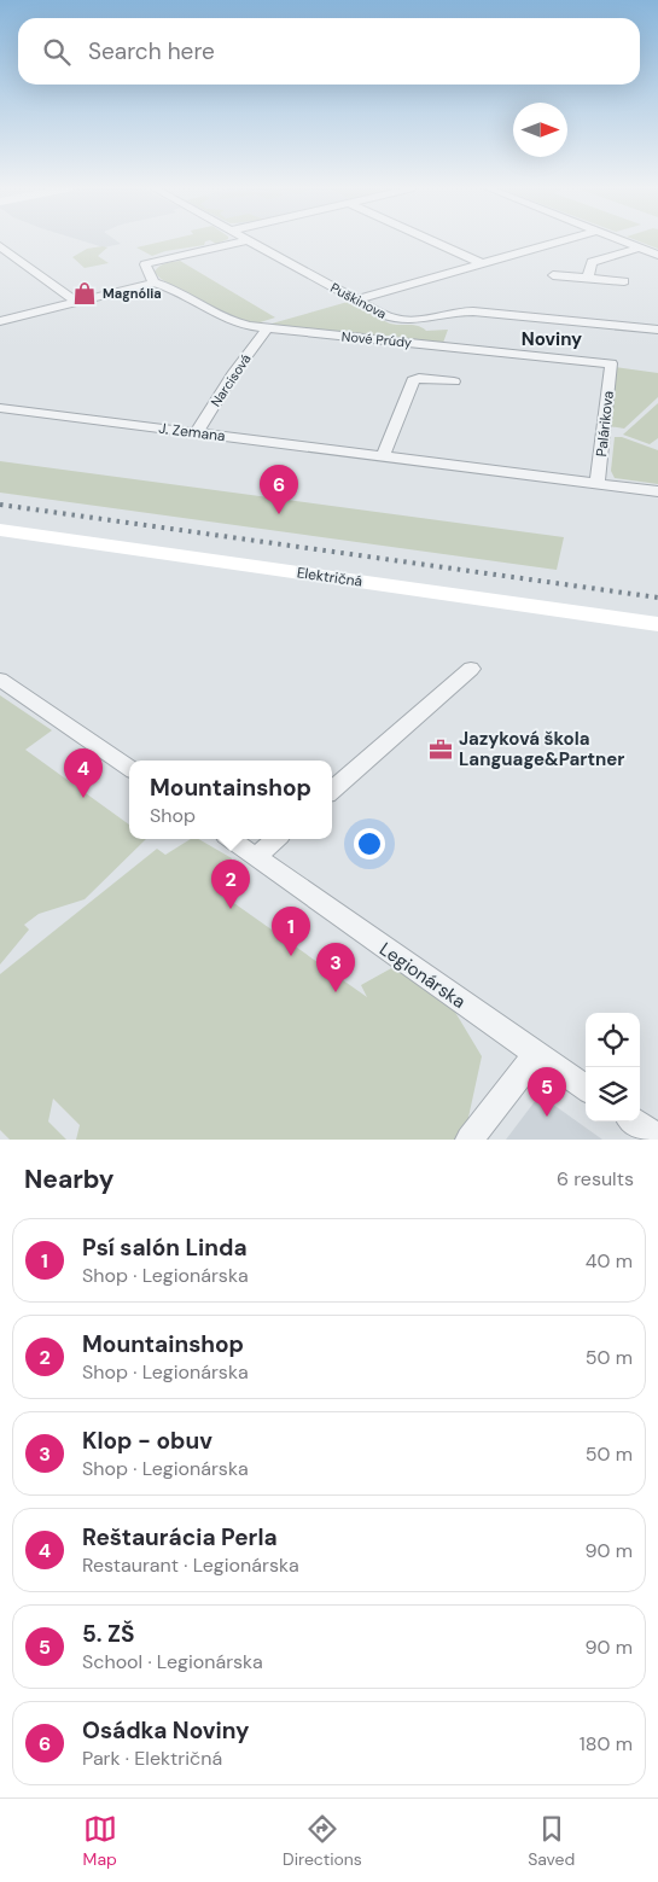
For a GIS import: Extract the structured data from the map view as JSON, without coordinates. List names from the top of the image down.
{
  "streets": {
    "main road": ["Električná"],
    "street": [
      "Puškinova",
      "Nové Prúdy",
      "Narcisová",
      "Palárikova",
      "J. Zemana",
      "Legionárska"
    ]
  },
  "crossings": [
    ["Nové Prúdy", "Narcisová"],
    ["Nové Prúdy", "Palárikova"],
    ["Narcisová", "J. Zemana"],
    ["Palárikova", "J. Zemana"]
  ],
  "districts": ["Noviny"],
  "places": {
    "shop": ["Magnólia"],
    "office": ["Jazyková škola Language&Partner"]
  },
  "north": "right",
  "page": {
    "search": "Search here",
    "pins": [
      "6",
      "4",
      "2",
      "1",
      "3",
      "5"
    ],
    "popup": ["Mountainshop", "Shop"],
    "heading": ["Nearby", "6 results"],
    "list": [
      {
        "mark": "1",
        "name": "Psí salón Linda",
        "note": "Shop · Legionárska",
        "value": "40 m"
      },
      {
        "mark": "2",
        "name": "Mountainshop",
        "note": "Shop · Legionárska",
        "value": "50 m"
      },
      {
        "mark": "3",
        "name": "Klop - obuv",
        "note": "Shop · Legionárska",
        "value": "50 m"
      },
      {
        "mark": "4",
        "name": "Reštaurácia Perla",
        "note": "Restaurant · Legionárska",
        "value": "90 m"
      },
      {
        "mark": "5",
        "name": "5. ZŠ",
        "note": "School · Legionárska",
        "value": "90 m"
      },
      {
        "mark": "6",
        "name": "Osádka Noviny",
        "note": "Park · Električná",
        "value": "180 m"
      }
    ],
    "nav": ["Map", "Directions", "Saved"]
  }
}
